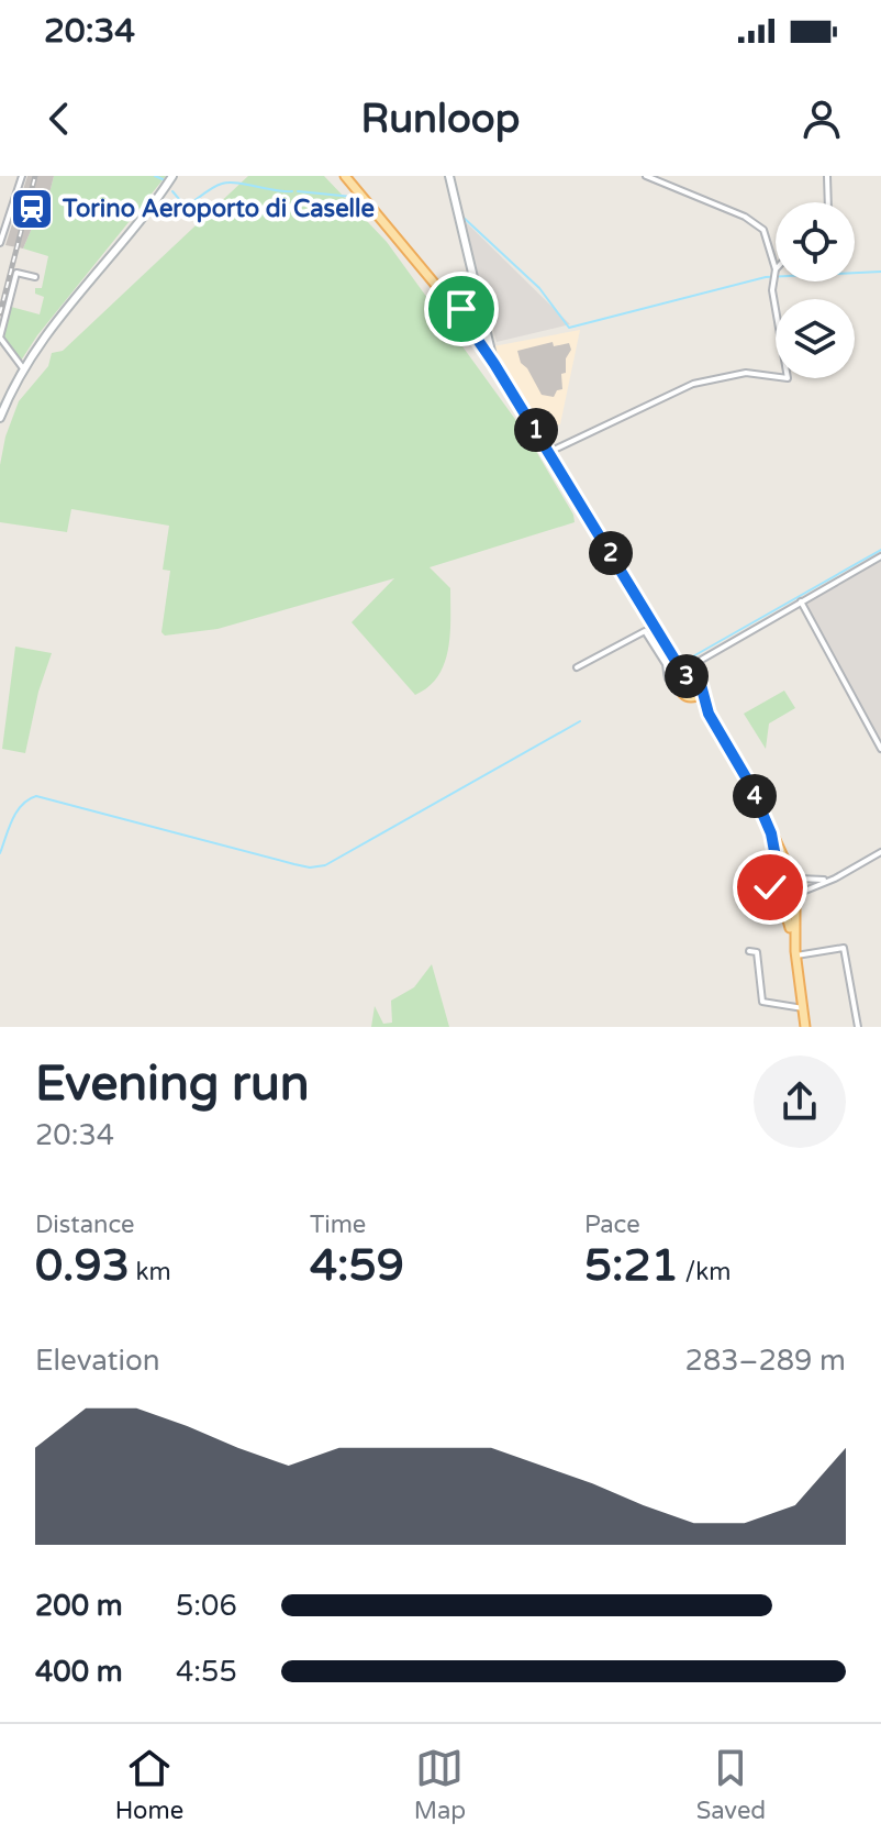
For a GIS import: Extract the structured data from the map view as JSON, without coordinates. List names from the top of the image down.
{
  "places": {
    "station": ["Torino Aeroporto di Caselle"]
  },
  "page": {
    "status": "20:34",
    "header": "Runloop",
    "pins": [
      "1",
      "2",
      "3",
      "4"
    ],
    "heading": ["Evening run", "20:34"],
    "stats": [
      ["Distance", "0.93 km"],
      ["Time", "4:59"],
      ["Pace", "5:21 /km"]
    ],
    "chart": ["Elevation", "283–289 m"],
    "list": [
      {
        "name": "200 m",
        "note": "5:06"
      },
      {
        "name": "400 m",
        "note": "4:55"
      }
    ],
    "tabs": ["Home", "Map", "Saved"]
  }
}
